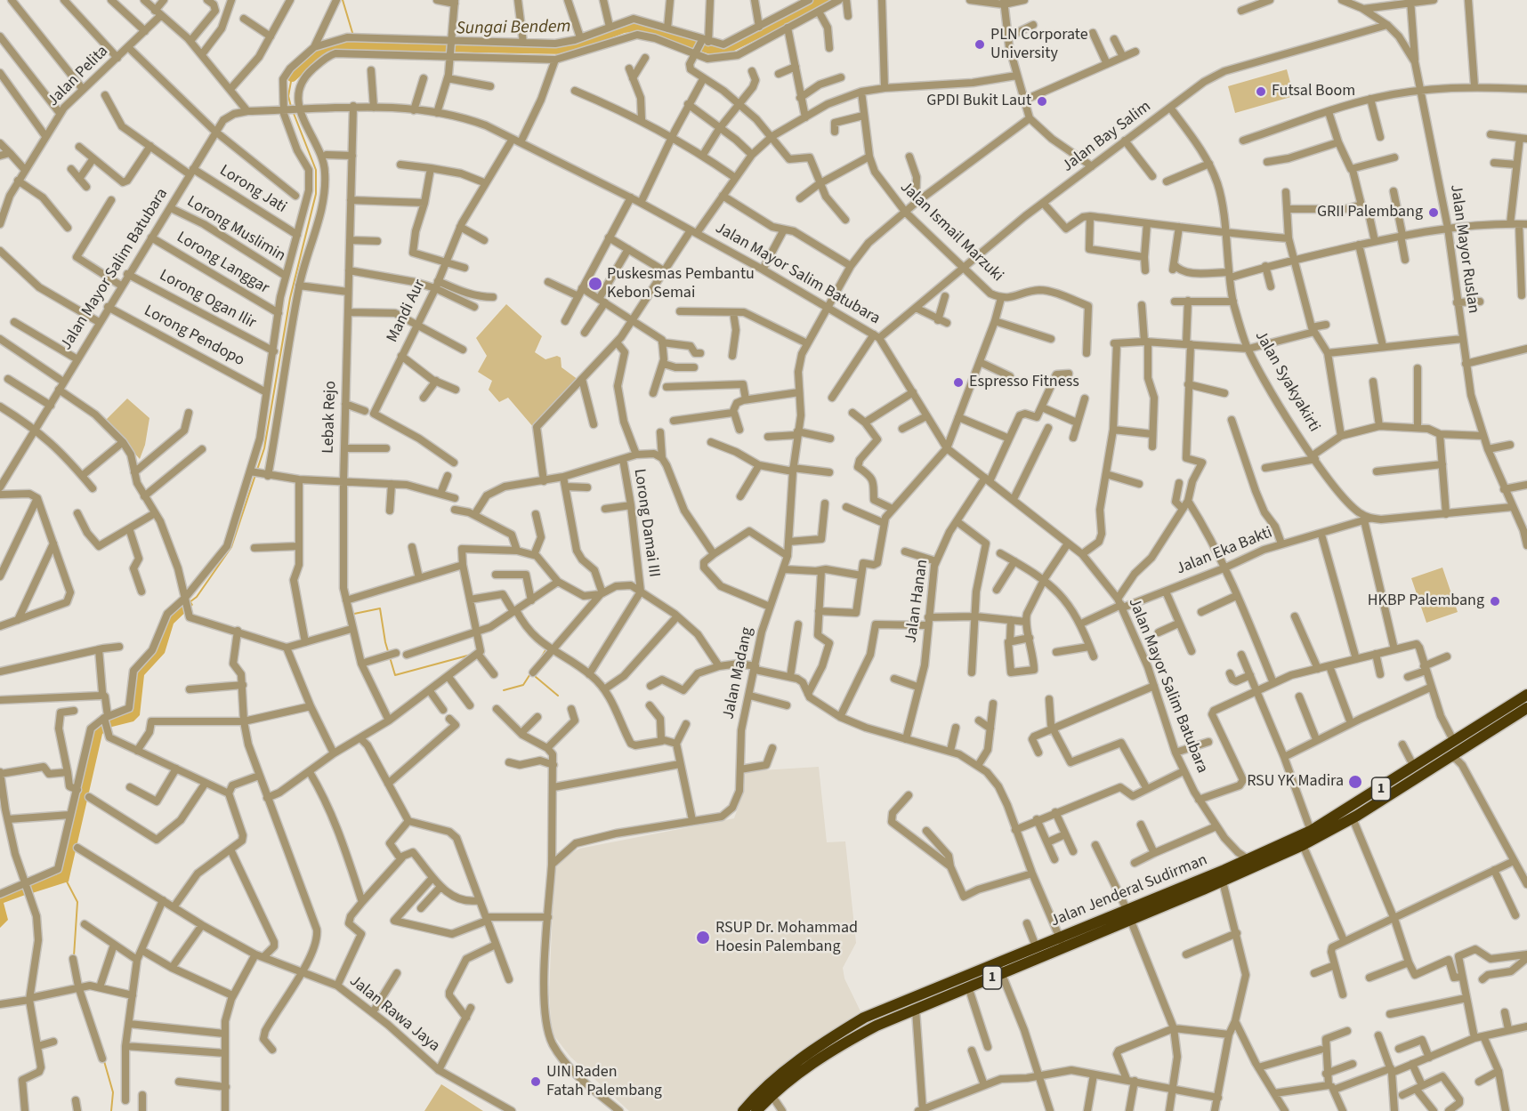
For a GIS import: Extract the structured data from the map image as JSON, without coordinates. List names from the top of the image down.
{
  "streets": {
    "highway": ["1", "Jalan Jenderal Sudirman"],
    "street": [
      "Jalan Pelita",
      "Jalan Bay Salim",
      "Lorong Jati",
      "Lorong Muslimin",
      "Jalan Ismail Marzuki",
      "Jalan Mayor Ruslan",
      "Lorong Langgar",
      "Jalan Mayor Salim Batubara",
      "Lorong Ogan Ilir",
      "Mandi Aur",
      "Lorong Pendopo",
      "Jalan Syakyakirti",
      "Lebak Rejo",
      "Lorong Damai III",
      "Jalan Eka Bakti",
      "Jalan Hanan",
      "Jalan Madang",
      "Jalan Rawa Jaya"
    ]
  },
  "crossings": [
    ["Jalan Bay Salim", "Jalan Ismail Marzuki"],
    ["Jalan Bay Salim", "Jalan Mayor Ruslan"],
    ["Jalan Bay Salim", "Jalan Mayor Salim Batubara"],
    ["Jalan Bay Salim", "Jalan Syakyakirti"],
    ["Lorong Jati", "Jalan Mayor Salim Batubara"],
    ["Lorong Muslimin", "Jalan Mayor Salim Batubara"],
    ["Jalan Ismail Marzuki", "Jalan Madang"],
    ["Lorong Langgar", "Jalan Mayor Salim Batubara"],
    ["Jalan Mayor Salim Batubara", "Lorong Ogan Ilir"],
    ["Jalan Mayor Salim Batubara", "Mandi Aur"],
    ["Jalan Mayor Salim Batubara", "Lorong Pendopo"],
    ["Jalan Mayor Salim Batubara", "Lebak Rejo"],
    ["Jalan Mayor Salim Batubara", "Jalan Eka Bakti"],
    ["Jalan Mayor Salim Batubara", "Jalan Hanan"],
    ["Jalan Mayor Salim Batubara", "Jalan Madang"],
    ["Jalan Mayor Salim Batubara", "Jalan Jenderal Sudirman"],
    ["Jalan Syakyakirti", "Jalan Eka Bakti"]
  ],
  "water": ["Sungai Bendem"],
  "places": [
    "PLN Corporate University",
    "Futsal Boom",
    "GPDI Bukit Laut",
    "GRII Palembang",
    "Puskesmas Pembantu Kebon Semai",
    "Espresso Fitness",
    "HKBP Palembang",
    "RSU YK Madira",
    "RSUP Dr. Mohammad Hoesin Palembang",
    "UIN Raden Fatah Palembang"
  ]
}
